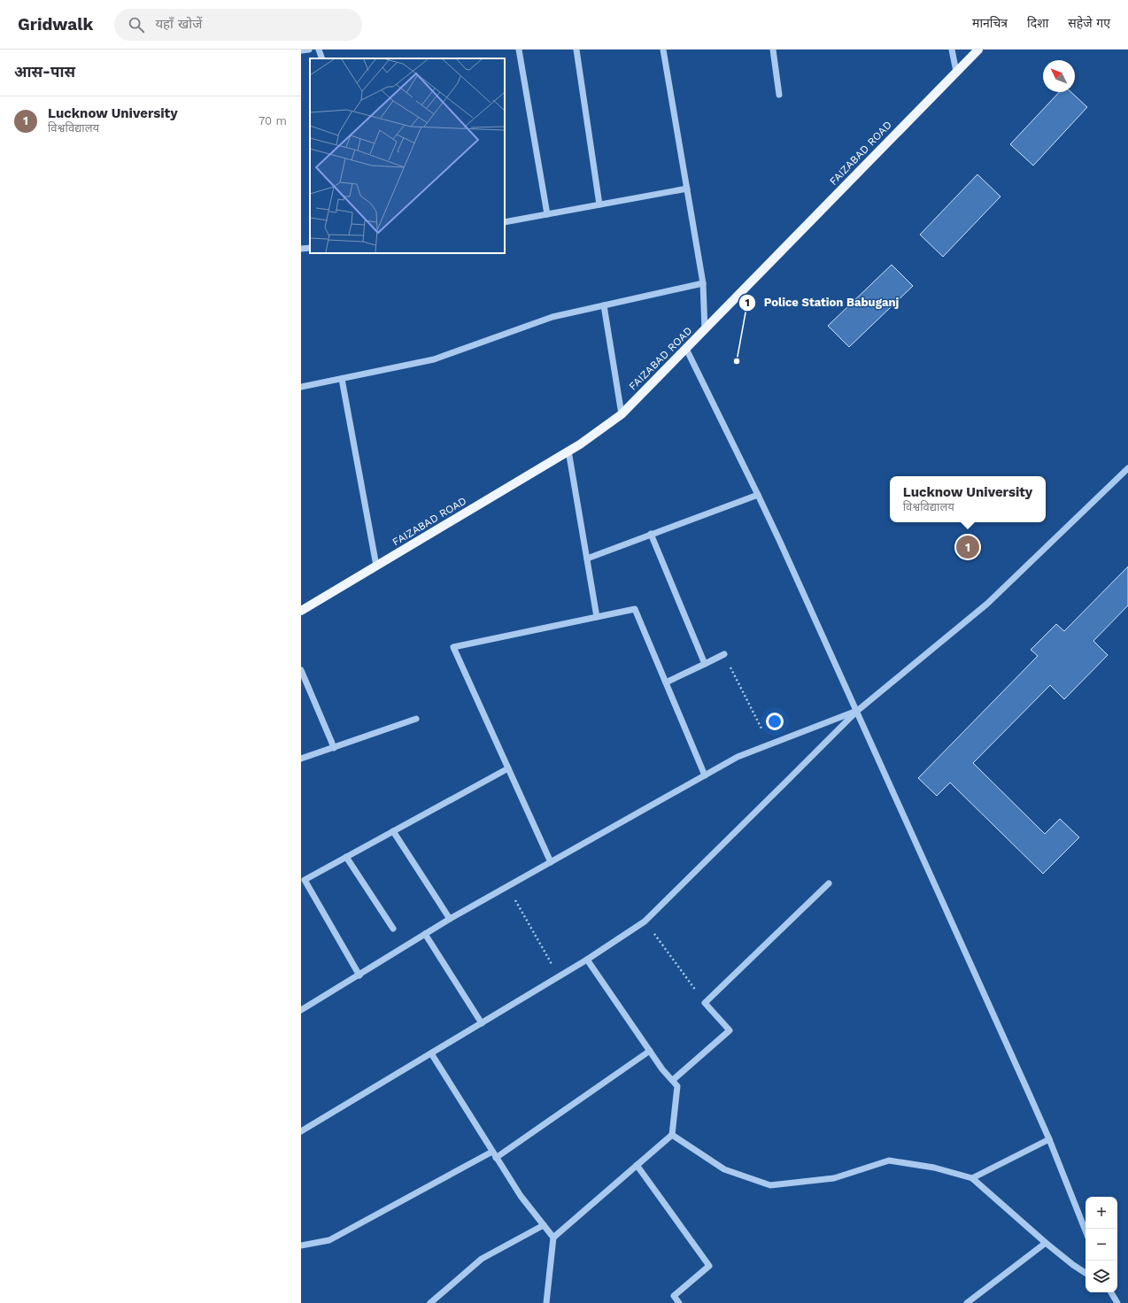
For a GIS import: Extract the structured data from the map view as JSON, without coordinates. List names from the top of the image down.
{
  "streets": {
    "main road": ["FAIZABAD ROAD"]
  },
  "places": ["Police Station Babuganj"],
  "north": "top left",
  "page": {
    "header": "Gridwalk",
    "search": "यहाँ खोजें",
    "nav": ["मानचित्र", "दिशा", "सहेजे गए"],
    "heading": "आस-पास",
    "list": [
      {
        "mark": "1",
        "name": "Lucknow University",
        "note": "विश्वविद्यालय",
        "value": "70 m"
      }
    ],
    "popup": ["Lucknow University", "विश्वविद्यालय"],
    "pins": "1",
    "map_buttons": ["+", "−"]
  }
}
